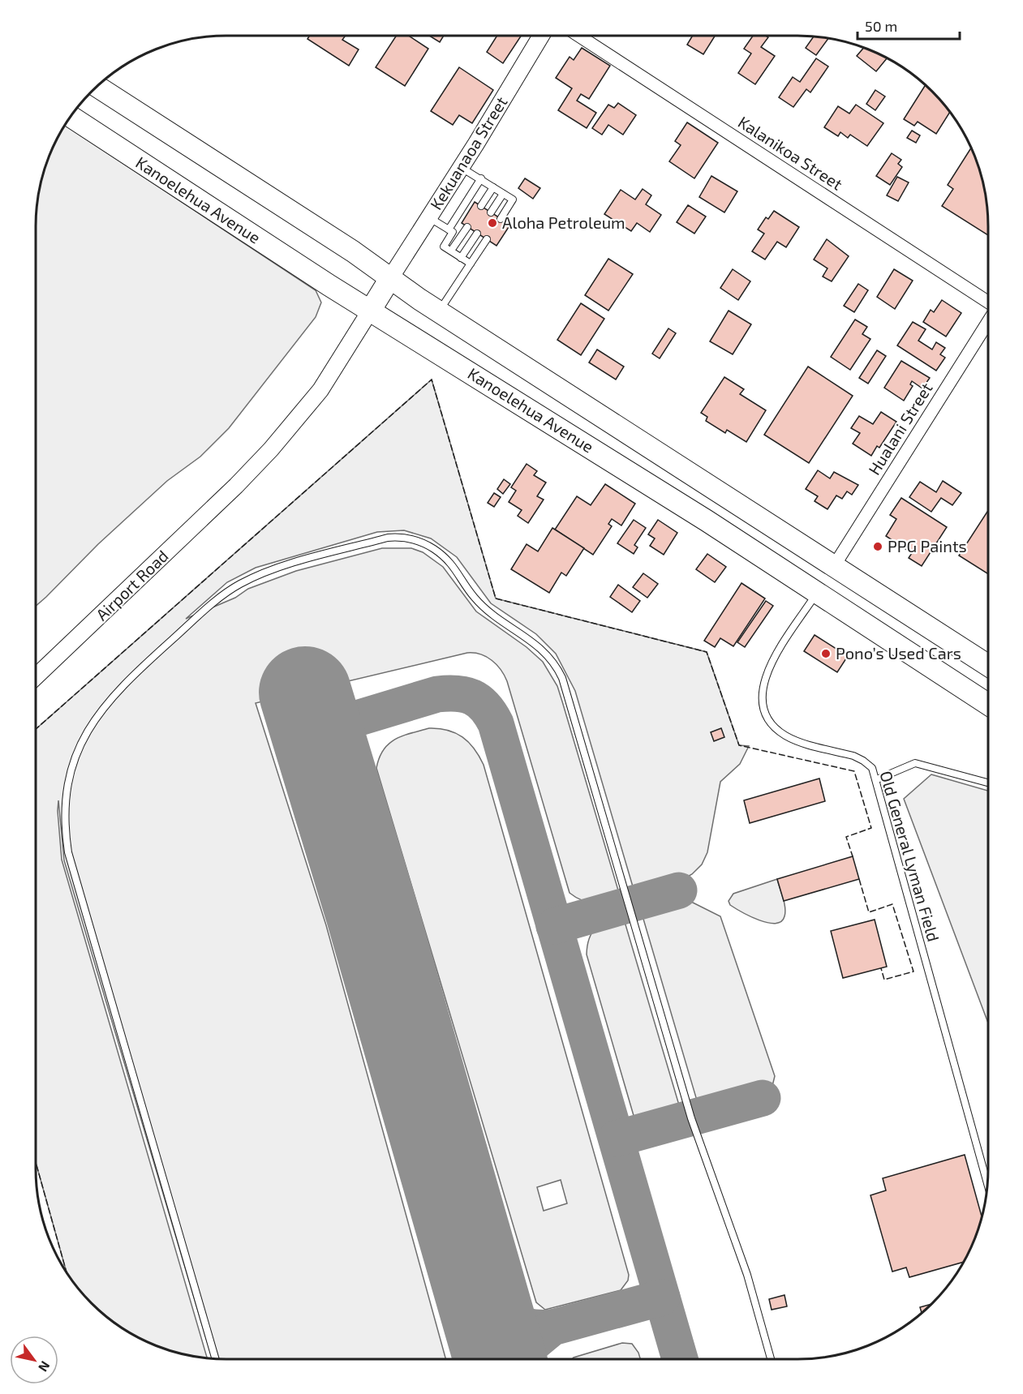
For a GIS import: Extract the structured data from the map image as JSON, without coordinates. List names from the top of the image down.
{
  "streets": {
    "highway": ["Kanoelehua Avenue"],
    "street": [
      "Kekuanaoa Street",
      "Kalanikoa Street",
      "Hualani Street",
      "Airport Road"
    ],
    "lane": ["Old General Lyman Field"]
  },
  "crossings": [
    ["Kekuanaoa Street", "Kanoelehua Avenue"],
    ["Kanoelehua Avenue", "Hualani Street"],
    ["Kanoelehua Avenue", "Airport Road"],
    ["Kanoelehua Avenue", "Old General Lyman Field"]
  ],
  "places": ["Aloha Petroleum", "PPG Paints", "Pono’s Used Cars"],
  "scale_bar": "50 m",
  "north": "bottom right"
}
